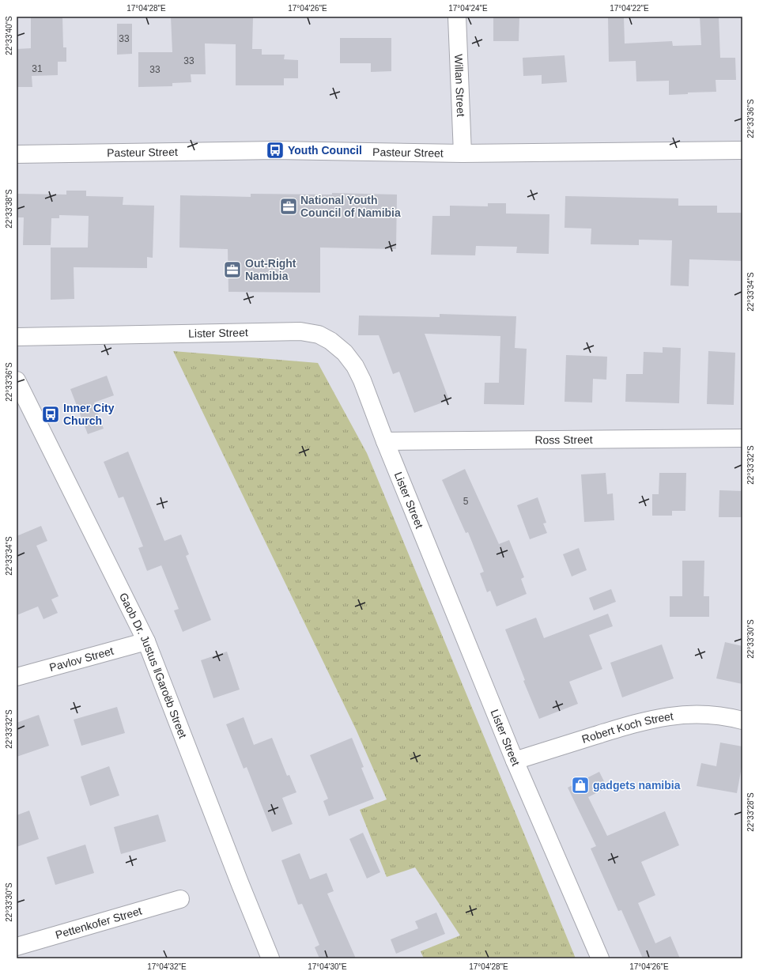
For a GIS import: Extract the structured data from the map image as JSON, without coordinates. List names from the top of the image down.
{
  "streets": {
    "street": [
      "Willan Street",
      "Pasteur Street",
      "Lister Street",
      "Ross Street",
      "Pavlov Street",
      "Gaob Dr. Justus ǁGaroëb Street",
      "Robert Koch Street",
      "Pettenkofer Street"
    ]
  },
  "crossings": [
    ["Willan Street", "Pasteur Street"],
    ["Lister Street", "Ross Street"],
    ["Lister Street", "Robert Koch Street"],
    ["Pavlov Street", "Gaob Dr. Justus ǁGaroëb Street"]
  ],
  "places": {
    "bus stop": ["Youth Council", "Inner City Church"],
    "office": ["National Youth Council of Namibia", "Out-Right Namibia"],
    "shop": ["gadgets namibia"]
  },
  "house_numbers": [
    "33",
    "33",
    "31",
    "33",
    "5"
  ],
  "coordinates": [
    "17°04'28\"E",
    "17°04'26\"E",
    "17°04'24\"E",
    "17°04'22\"E",
    "22°33'40\"S",
    "22°33'36\"S",
    "22°33'38\"S",
    "22°33'34\"S",
    "22°33'32\"S",
    "22°33'30\"S",
    "22°33'28\"S",
    "17°04'32\"E",
    "17°04'30\"E"
  ]
}
